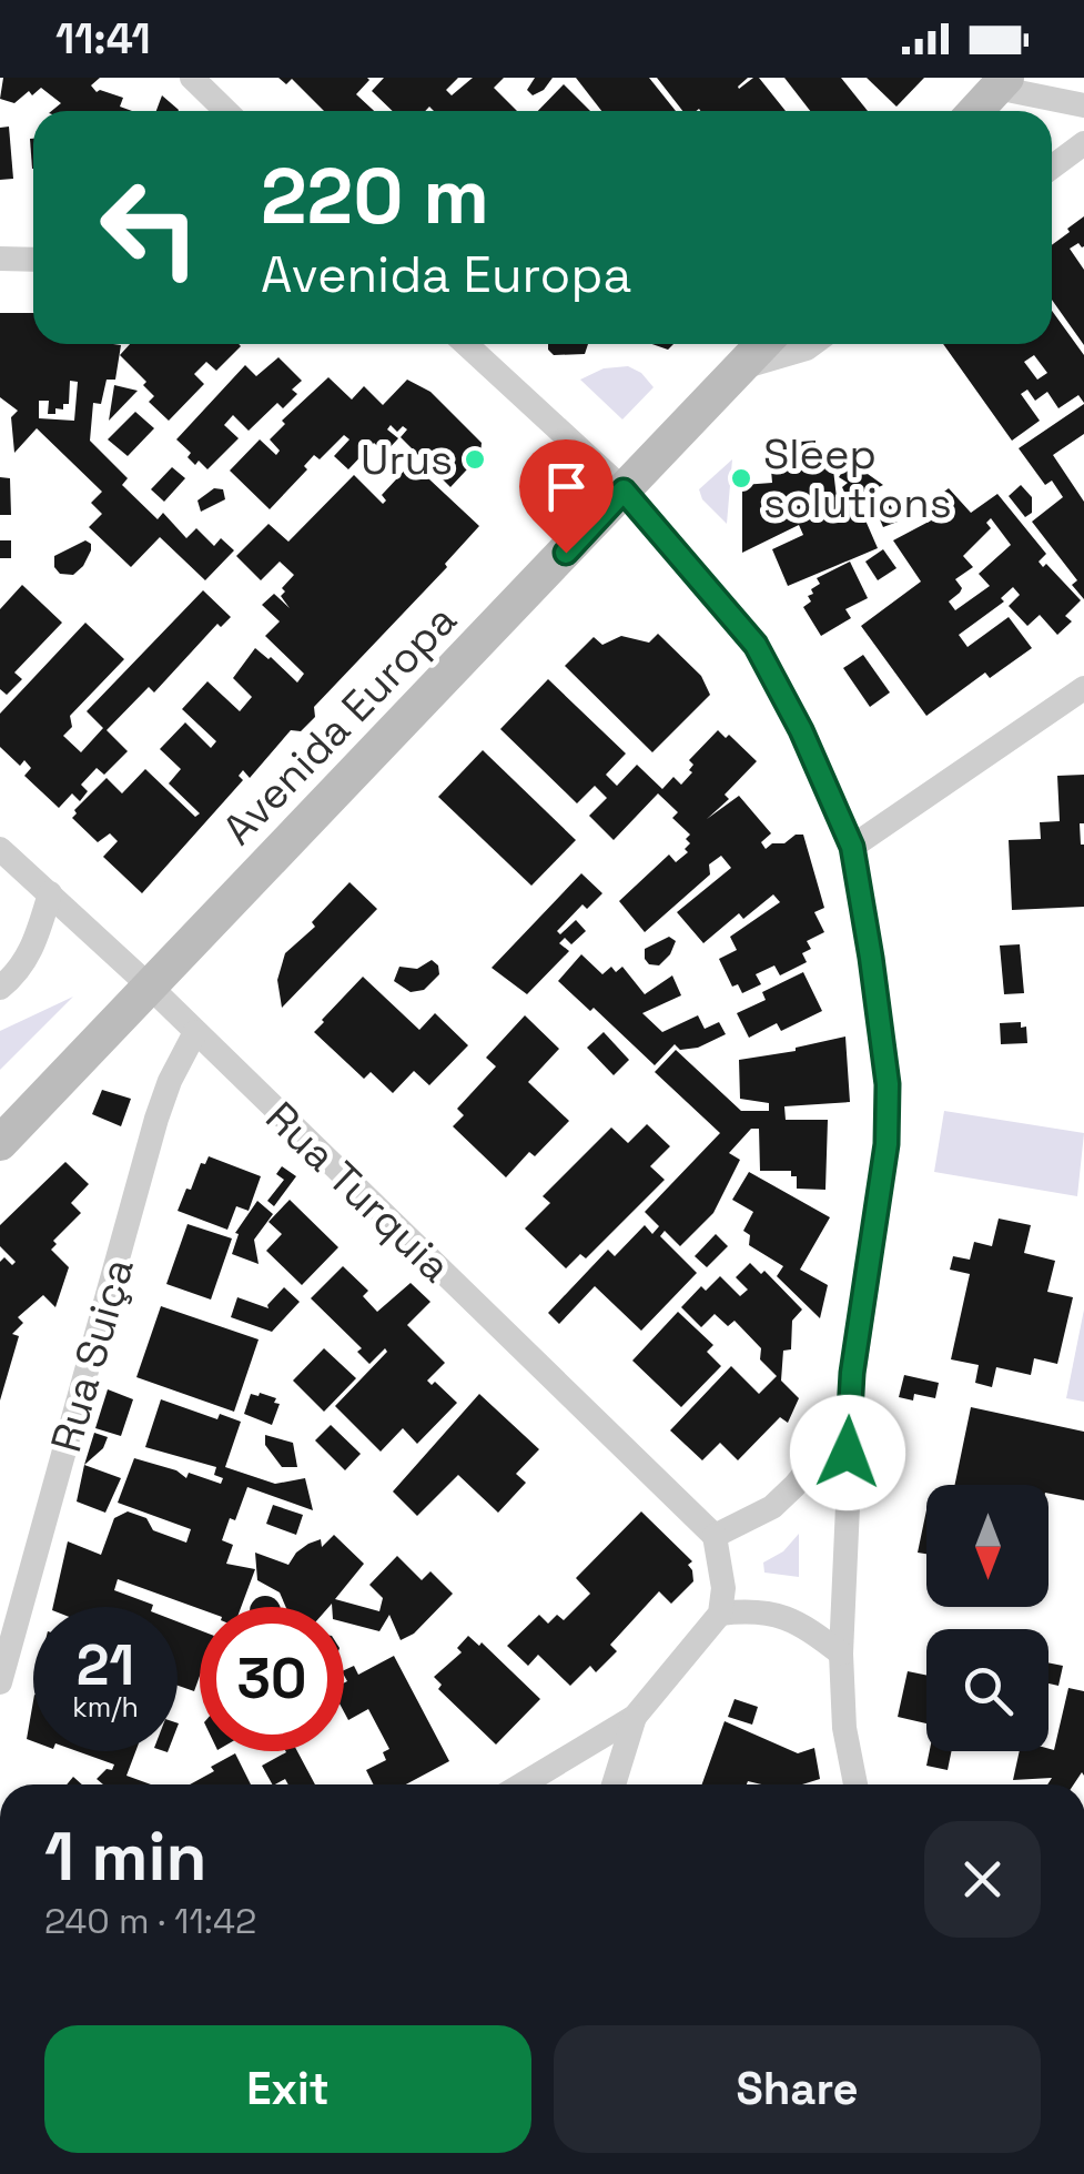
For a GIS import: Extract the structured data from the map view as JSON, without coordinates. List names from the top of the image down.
{
  "streets": {
    "main road": ["Avenida Europa"],
    "street": ["Rua Turquia", "Rua Suiça"]
  },
  "crossings": [
    ["Avenida Europa", "Rua Turquia"],
    ["Rua Turquia", "Rua Suiça"]
  ],
  "places": ["Urus", "Sleep solutions"],
  "north": "bottom",
  "page": {
    "status": "11:41",
    "turn": ["220 m", "Avenida Europa"],
    "speed": "21 km/h",
    "limit": "30",
    "heading": ["1 min", "240 m · 11:42"],
    "buttons": ["Exit", "Share"]
  }
}
